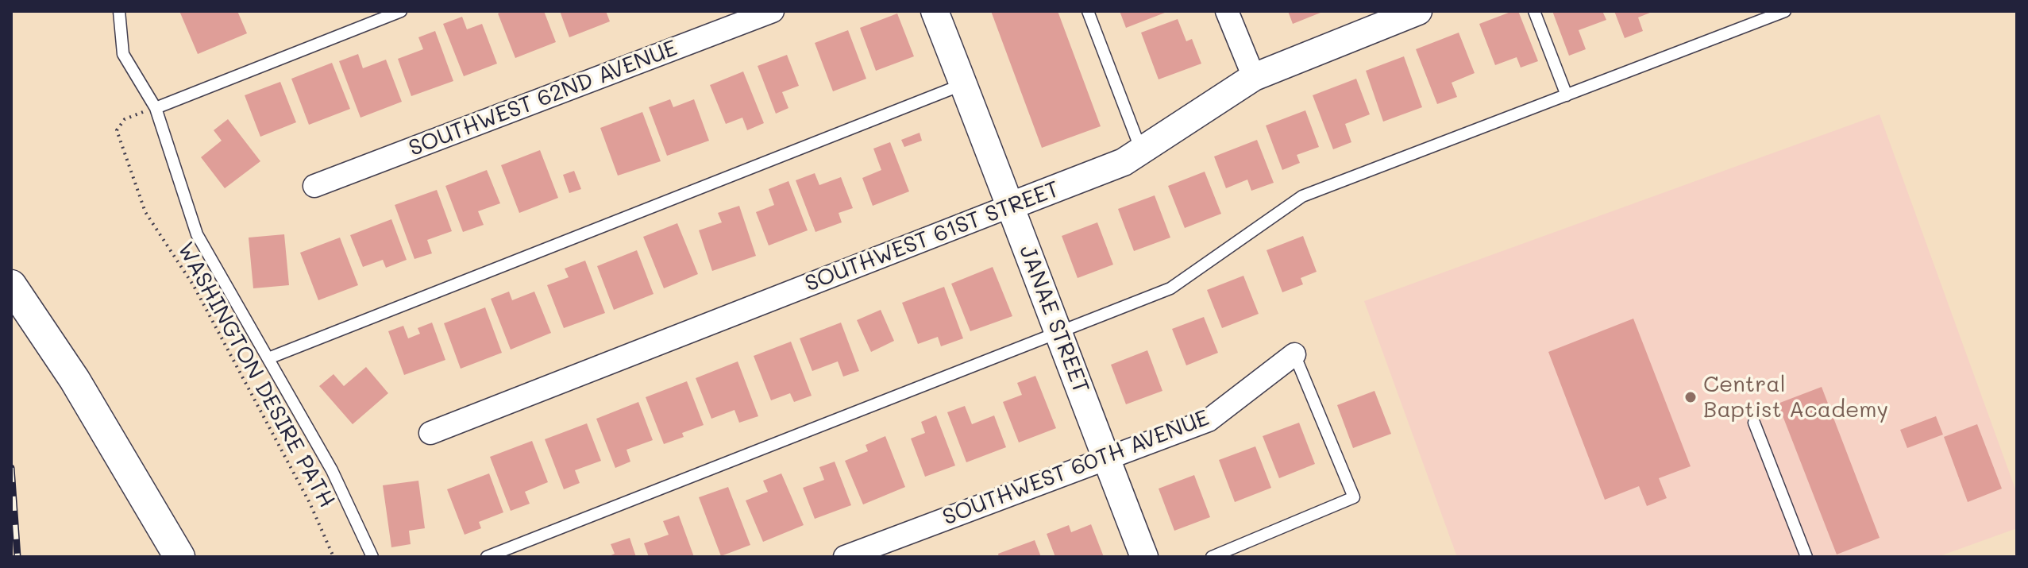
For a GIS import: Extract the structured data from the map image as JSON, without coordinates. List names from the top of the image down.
{
  "streets": {
    "street": [
      "SOUTHWEST 62ND AVENUE",
      "SOUTHWEST 61ST STREET",
      "JANAE STREET",
      "SOUTHWEST 60TH AVENUE"
    ],
    "path": ["WASHINGTON DESIRE PATH"]
  },
  "crossings": [
    ["SOUTHWEST 61ST STREET", "JANAE STREET"],
    ["JANAE STREET", "SOUTHWEST 60TH AVENUE"]
  ],
  "places": ["Central Baptist Academy"]
}
